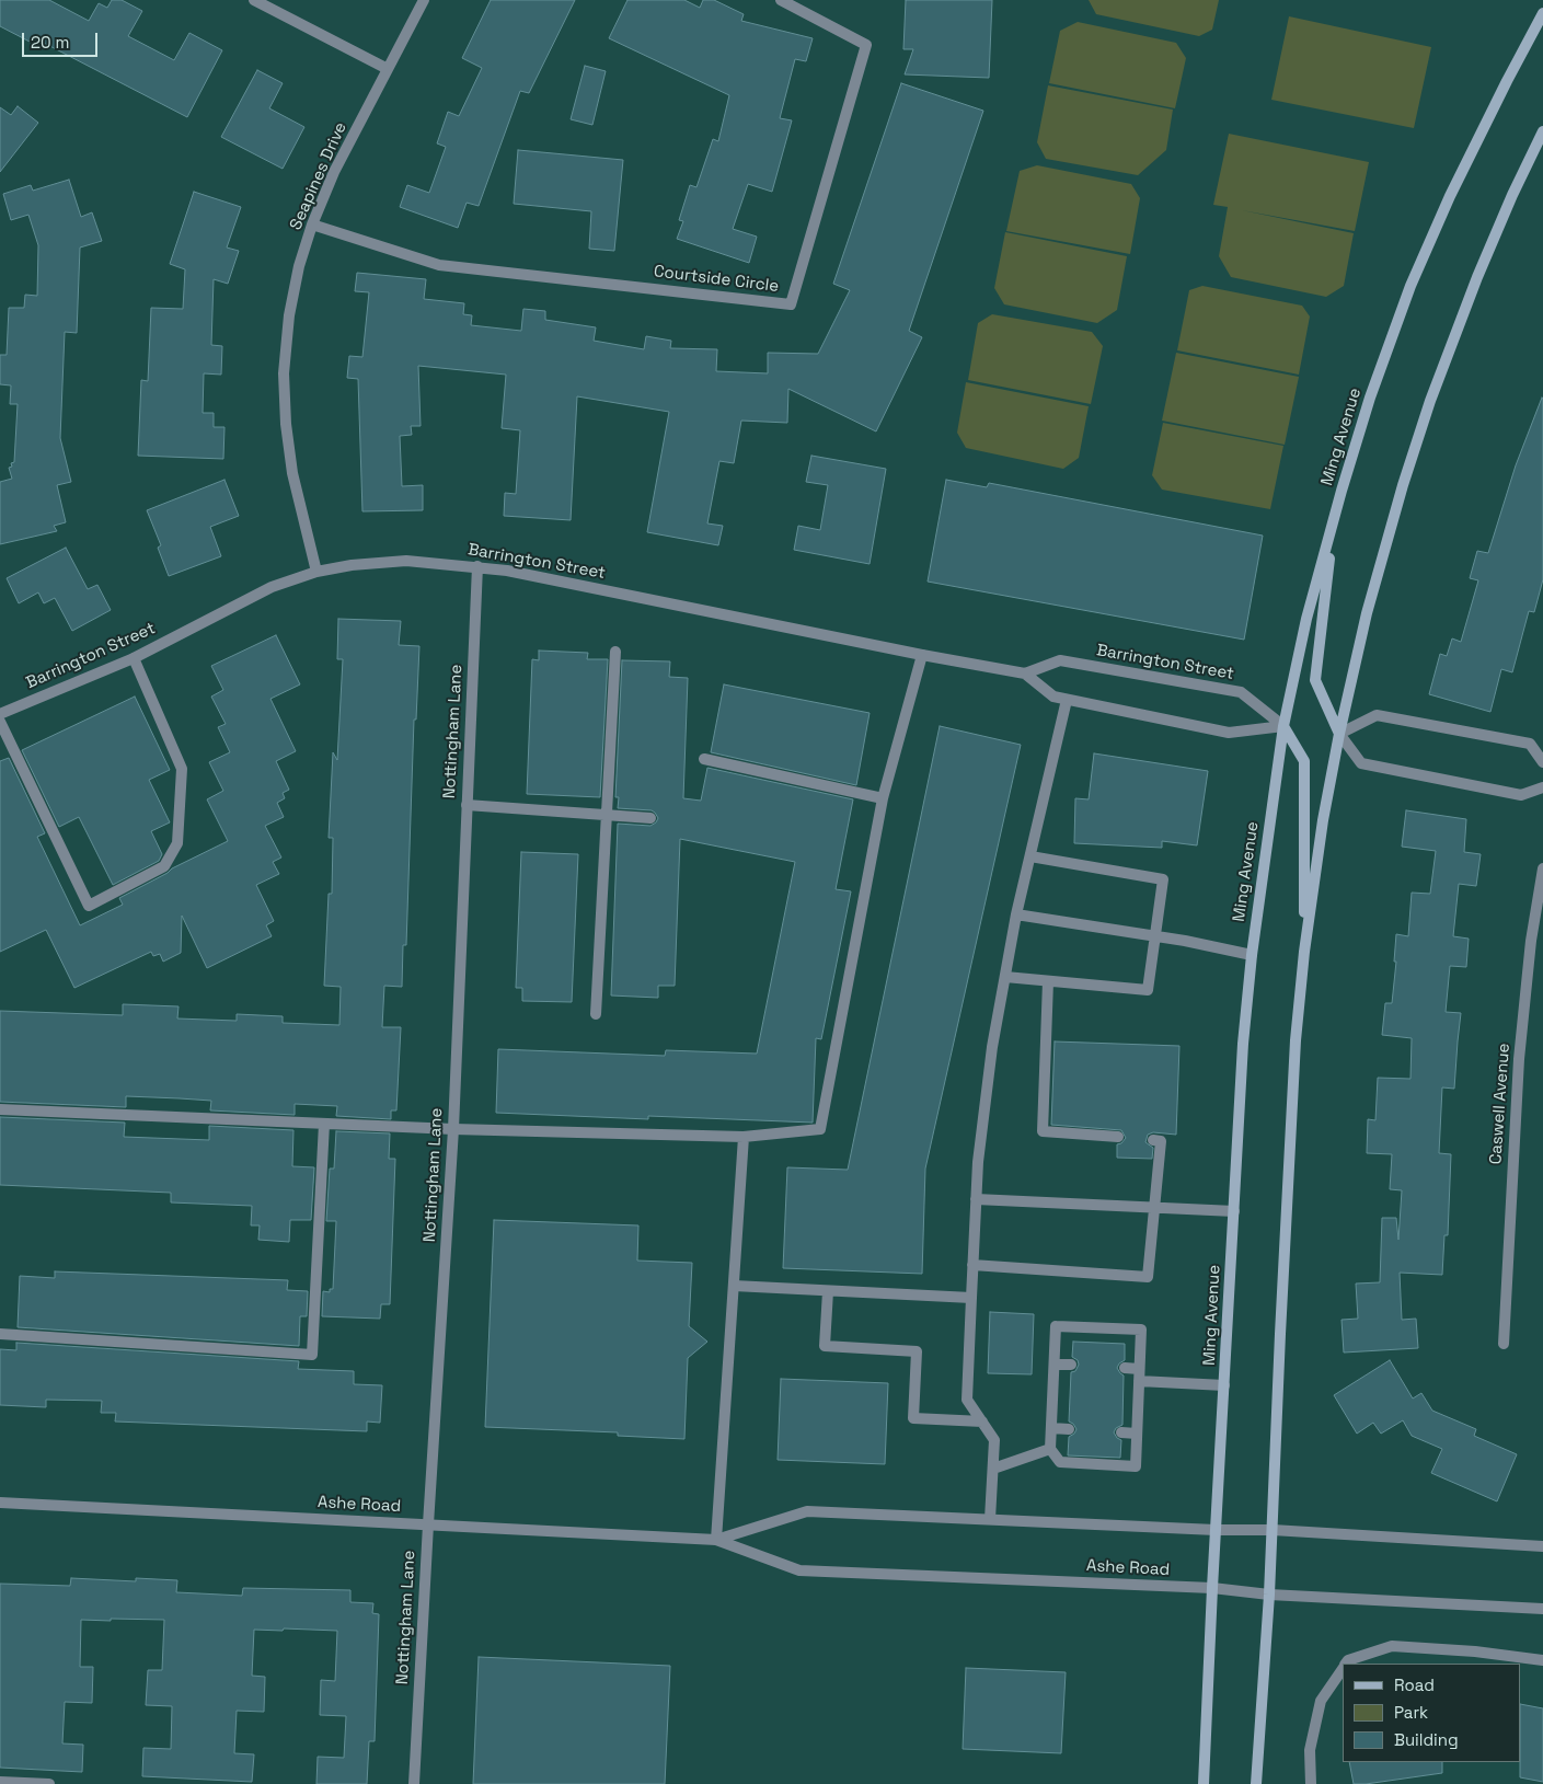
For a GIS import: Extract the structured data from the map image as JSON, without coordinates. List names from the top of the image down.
{
  "streets": {
    "main road": ["Ming Avenue"],
    "street": [
      "Seapines Drive",
      "Courtside Circle",
      "Barrington Street",
      "Nottingham Lane",
      "Caswell Avenue",
      "Ashe Road"
    ]
  },
  "crossings": [
    ["Seapines Drive", "Courtside Circle"],
    ["Seapines Drive", "Barrington Street"],
    ["Ming Avenue", "Barrington Street"],
    ["Ming Avenue", "Ashe Road"],
    ["Barrington Street", "Nottingham Lane"],
    ["Nottingham Lane", "Ashe Road"]
  ],
  "legend": ["Road", "Park", "Building"],
  "scale_bar": "20 m"
}
